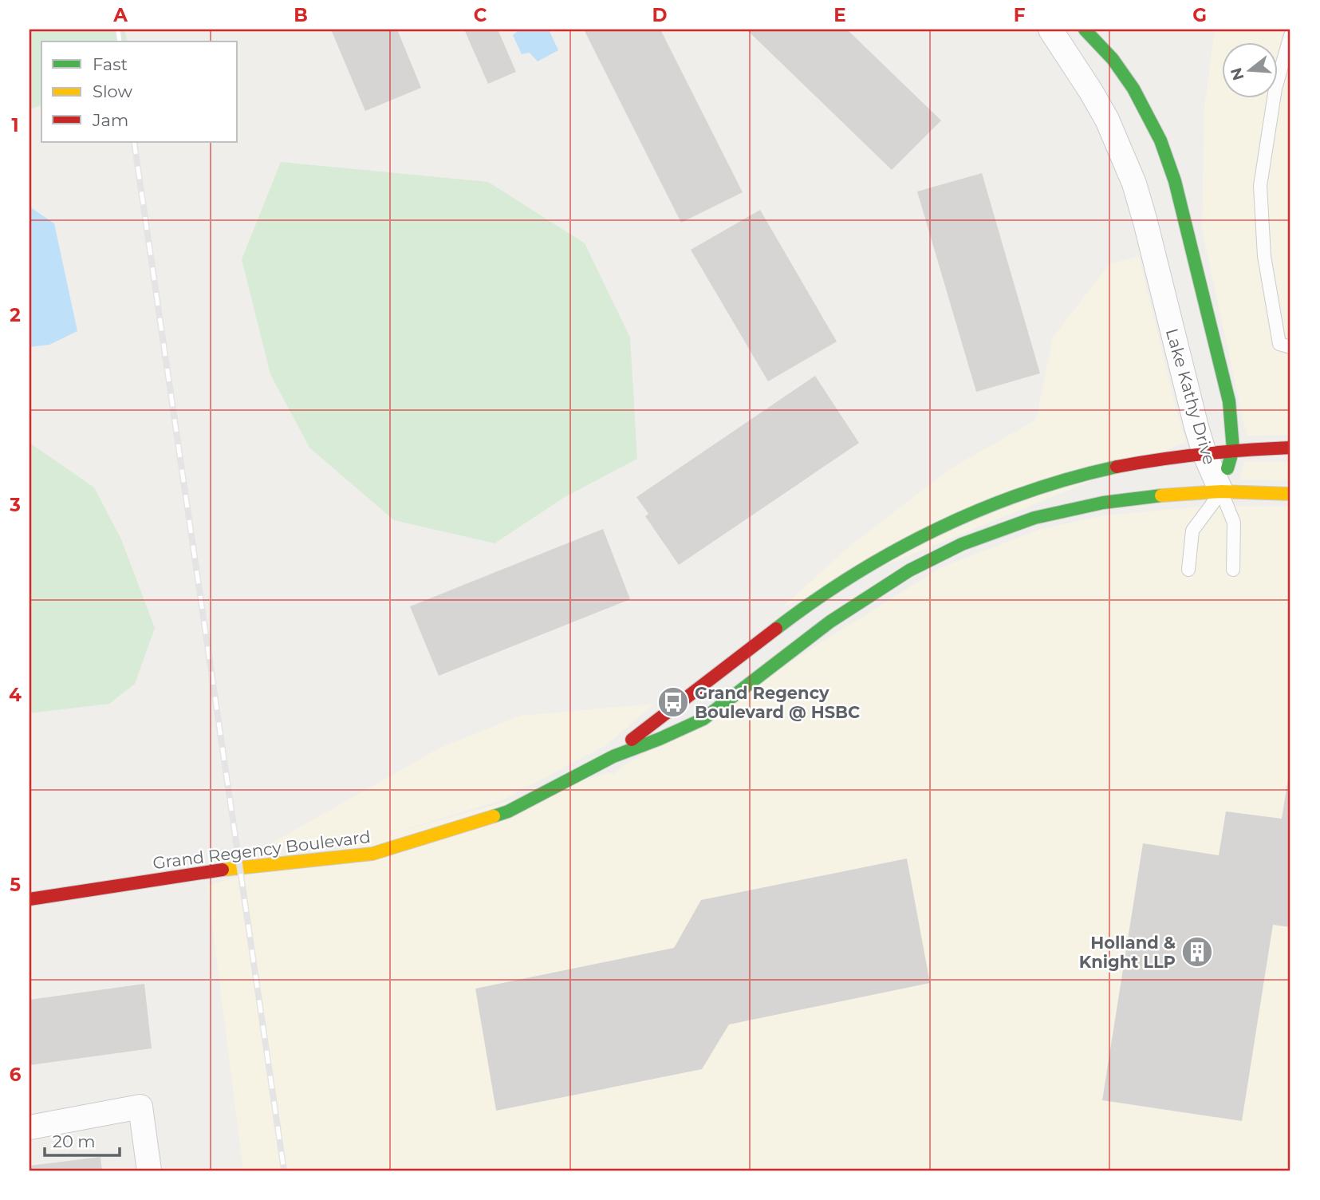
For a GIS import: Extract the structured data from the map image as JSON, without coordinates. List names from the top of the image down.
{
  "streets": {
    "street": ["Lake Kathy Drive", "Grand Regency Boulevard"]
  },
  "crossings": [
    ["Lake Kathy Drive", "Grand Regency Boulevard"]
  ],
  "places": {
    "bus stop": ["Grand Regency Boulevard @ HSBC"],
    "building": ["Holland & Knight LLP"]
  },
  "legend": ["Fast", "Slow", "Jam"],
  "scale_bar": "20 m",
  "north": "left",
  "grid": {
    "columns": [
      "A",
      "B",
      "C",
      "D",
      "E",
      "F",
      "G"
    ],
    "rows": [
      "1",
      "2",
      "3",
      "4",
      "5",
      "6"
    ]
  }
}
